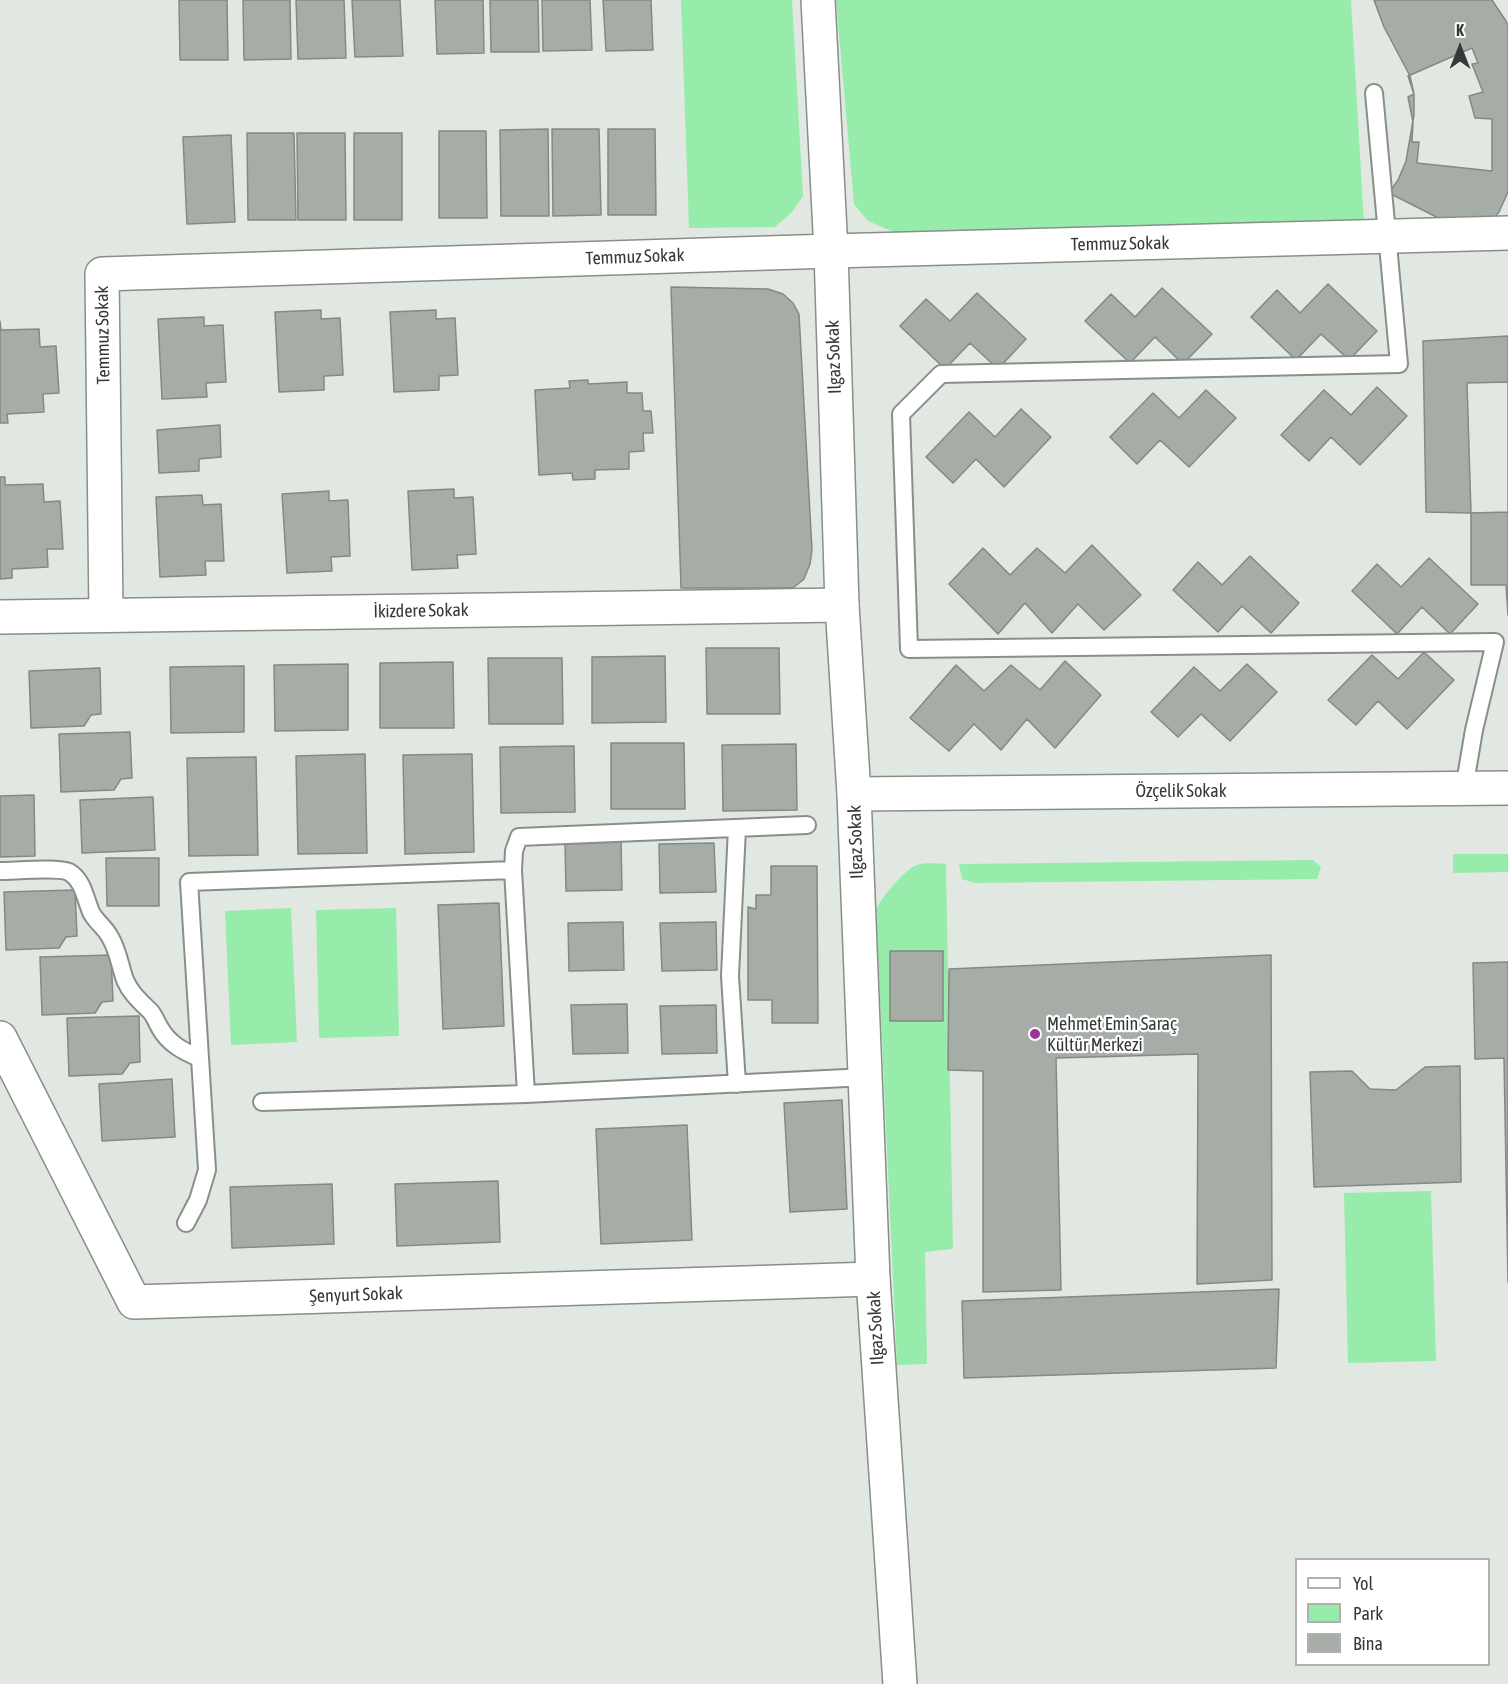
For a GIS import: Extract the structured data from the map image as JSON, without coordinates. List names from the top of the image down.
{
  "streets": {
    "street": [
      "Temmuz Sokak",
      "Ilgaz Sokak",
      "İkizdere Sokak",
      "Özçelik Sokak",
      "Şenyurt Sokak"
    ]
  },
  "crossings": [
    ["Temmuz Sokak", "Ilgaz Sokak"],
    ["Temmuz Sokak", "İkizdere Sokak"],
    ["Ilgaz Sokak", "İkizdere Sokak"],
    ["Ilgaz Sokak", "Özçelik Sokak"],
    ["Ilgaz Sokak", "Şenyurt Sokak"]
  ],
  "places": ["Mehmet Emin Saraç Kültür Merkezi"],
  "legend": ["Yol", "Park", "Bina"],
  "north": "top"
}
